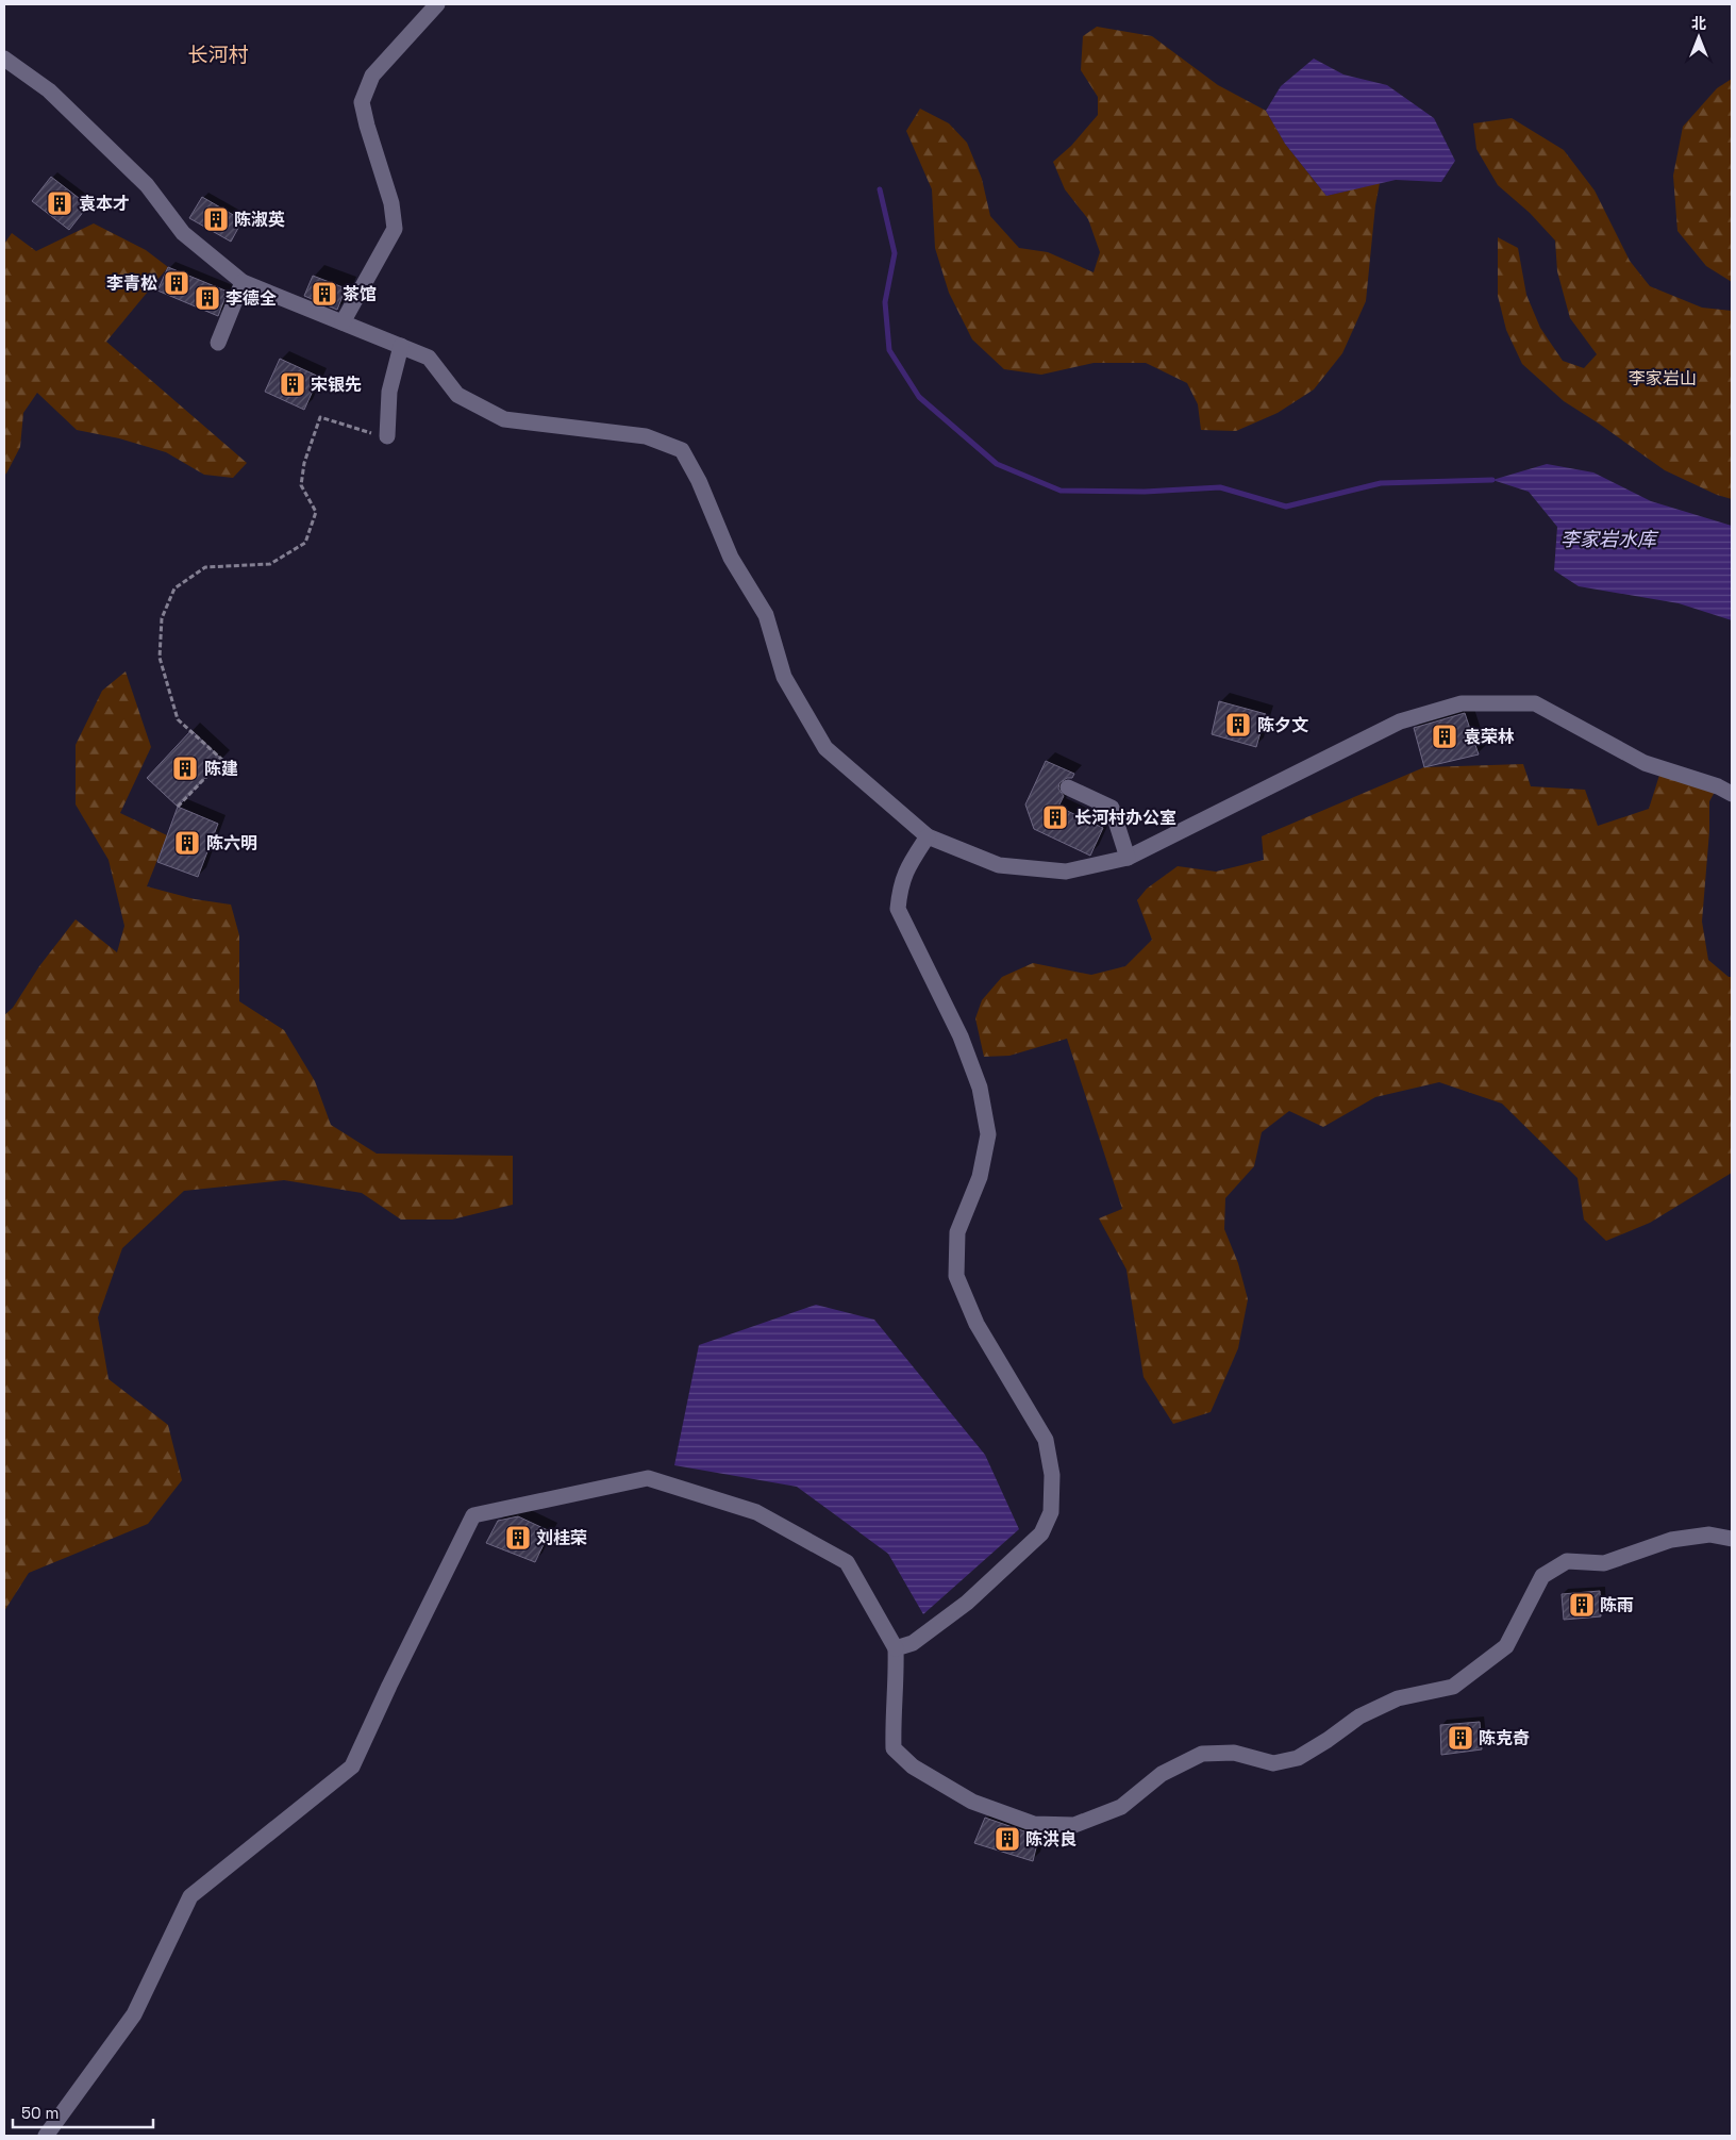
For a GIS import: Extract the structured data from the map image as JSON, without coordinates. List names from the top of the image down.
{
  "districts": ["长河村"],
  "water": ["李家岩水库"],
  "parks": ["李家岩山"],
  "places": {
    "building": [
      "袁本才",
      "陈淑英",
      "李青松",
      "茶馆",
      "李德全",
      "宋银先",
      "陈夕文",
      "袁荣林",
      "陈建",
      "长河村办公室",
      "陈六明",
      "刘桂荣",
      "陈雨",
      "陈克奇",
      "陈洪良"
    ]
  },
  "scale_bar": "50 m",
  "north": "top"
}
